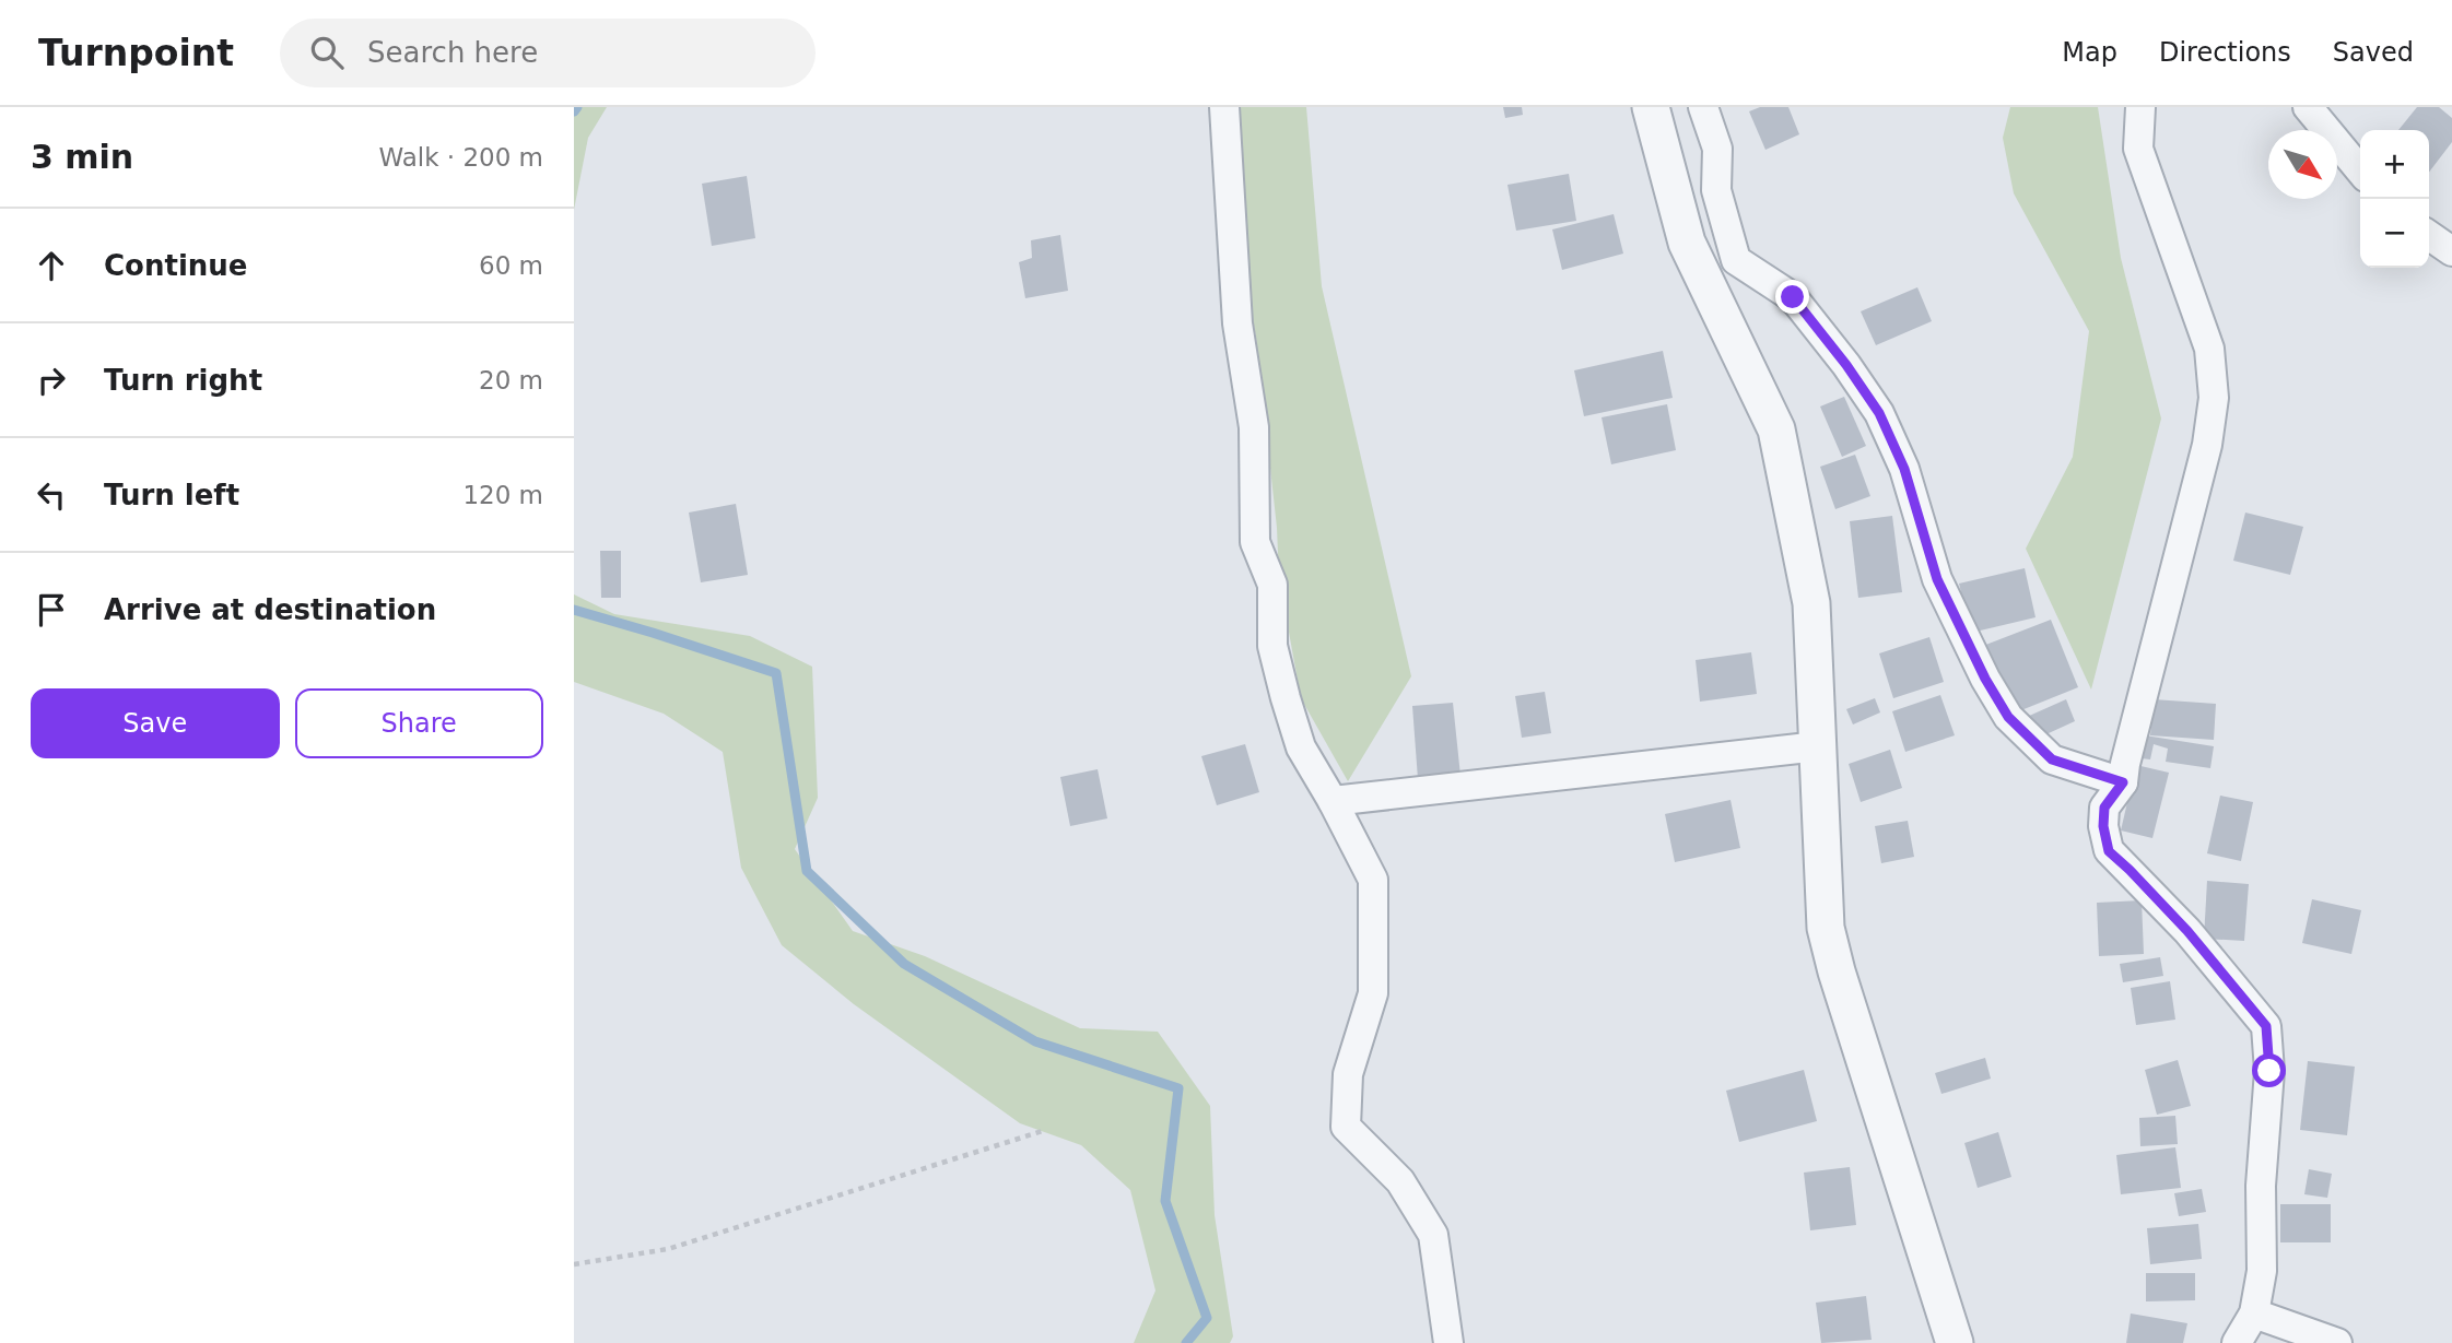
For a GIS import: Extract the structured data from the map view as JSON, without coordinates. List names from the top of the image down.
{
  "north": "bottom right",
  "page": {
    "header": "Turnpoint",
    "search": "Search here",
    "nav": ["Map", "Directions", "Saved"],
    "heading": ["3 min", "Walk · 200 m"],
    "map_buttons": ["+", "−"],
    "list": [
      ["Continue", "60 m"],
      ["Turn right", "20 m"],
      ["Turn left", "120 m"],
      "Arrive at destination"
    ],
    "buttons": ["Save", "Share"]
  }
}
